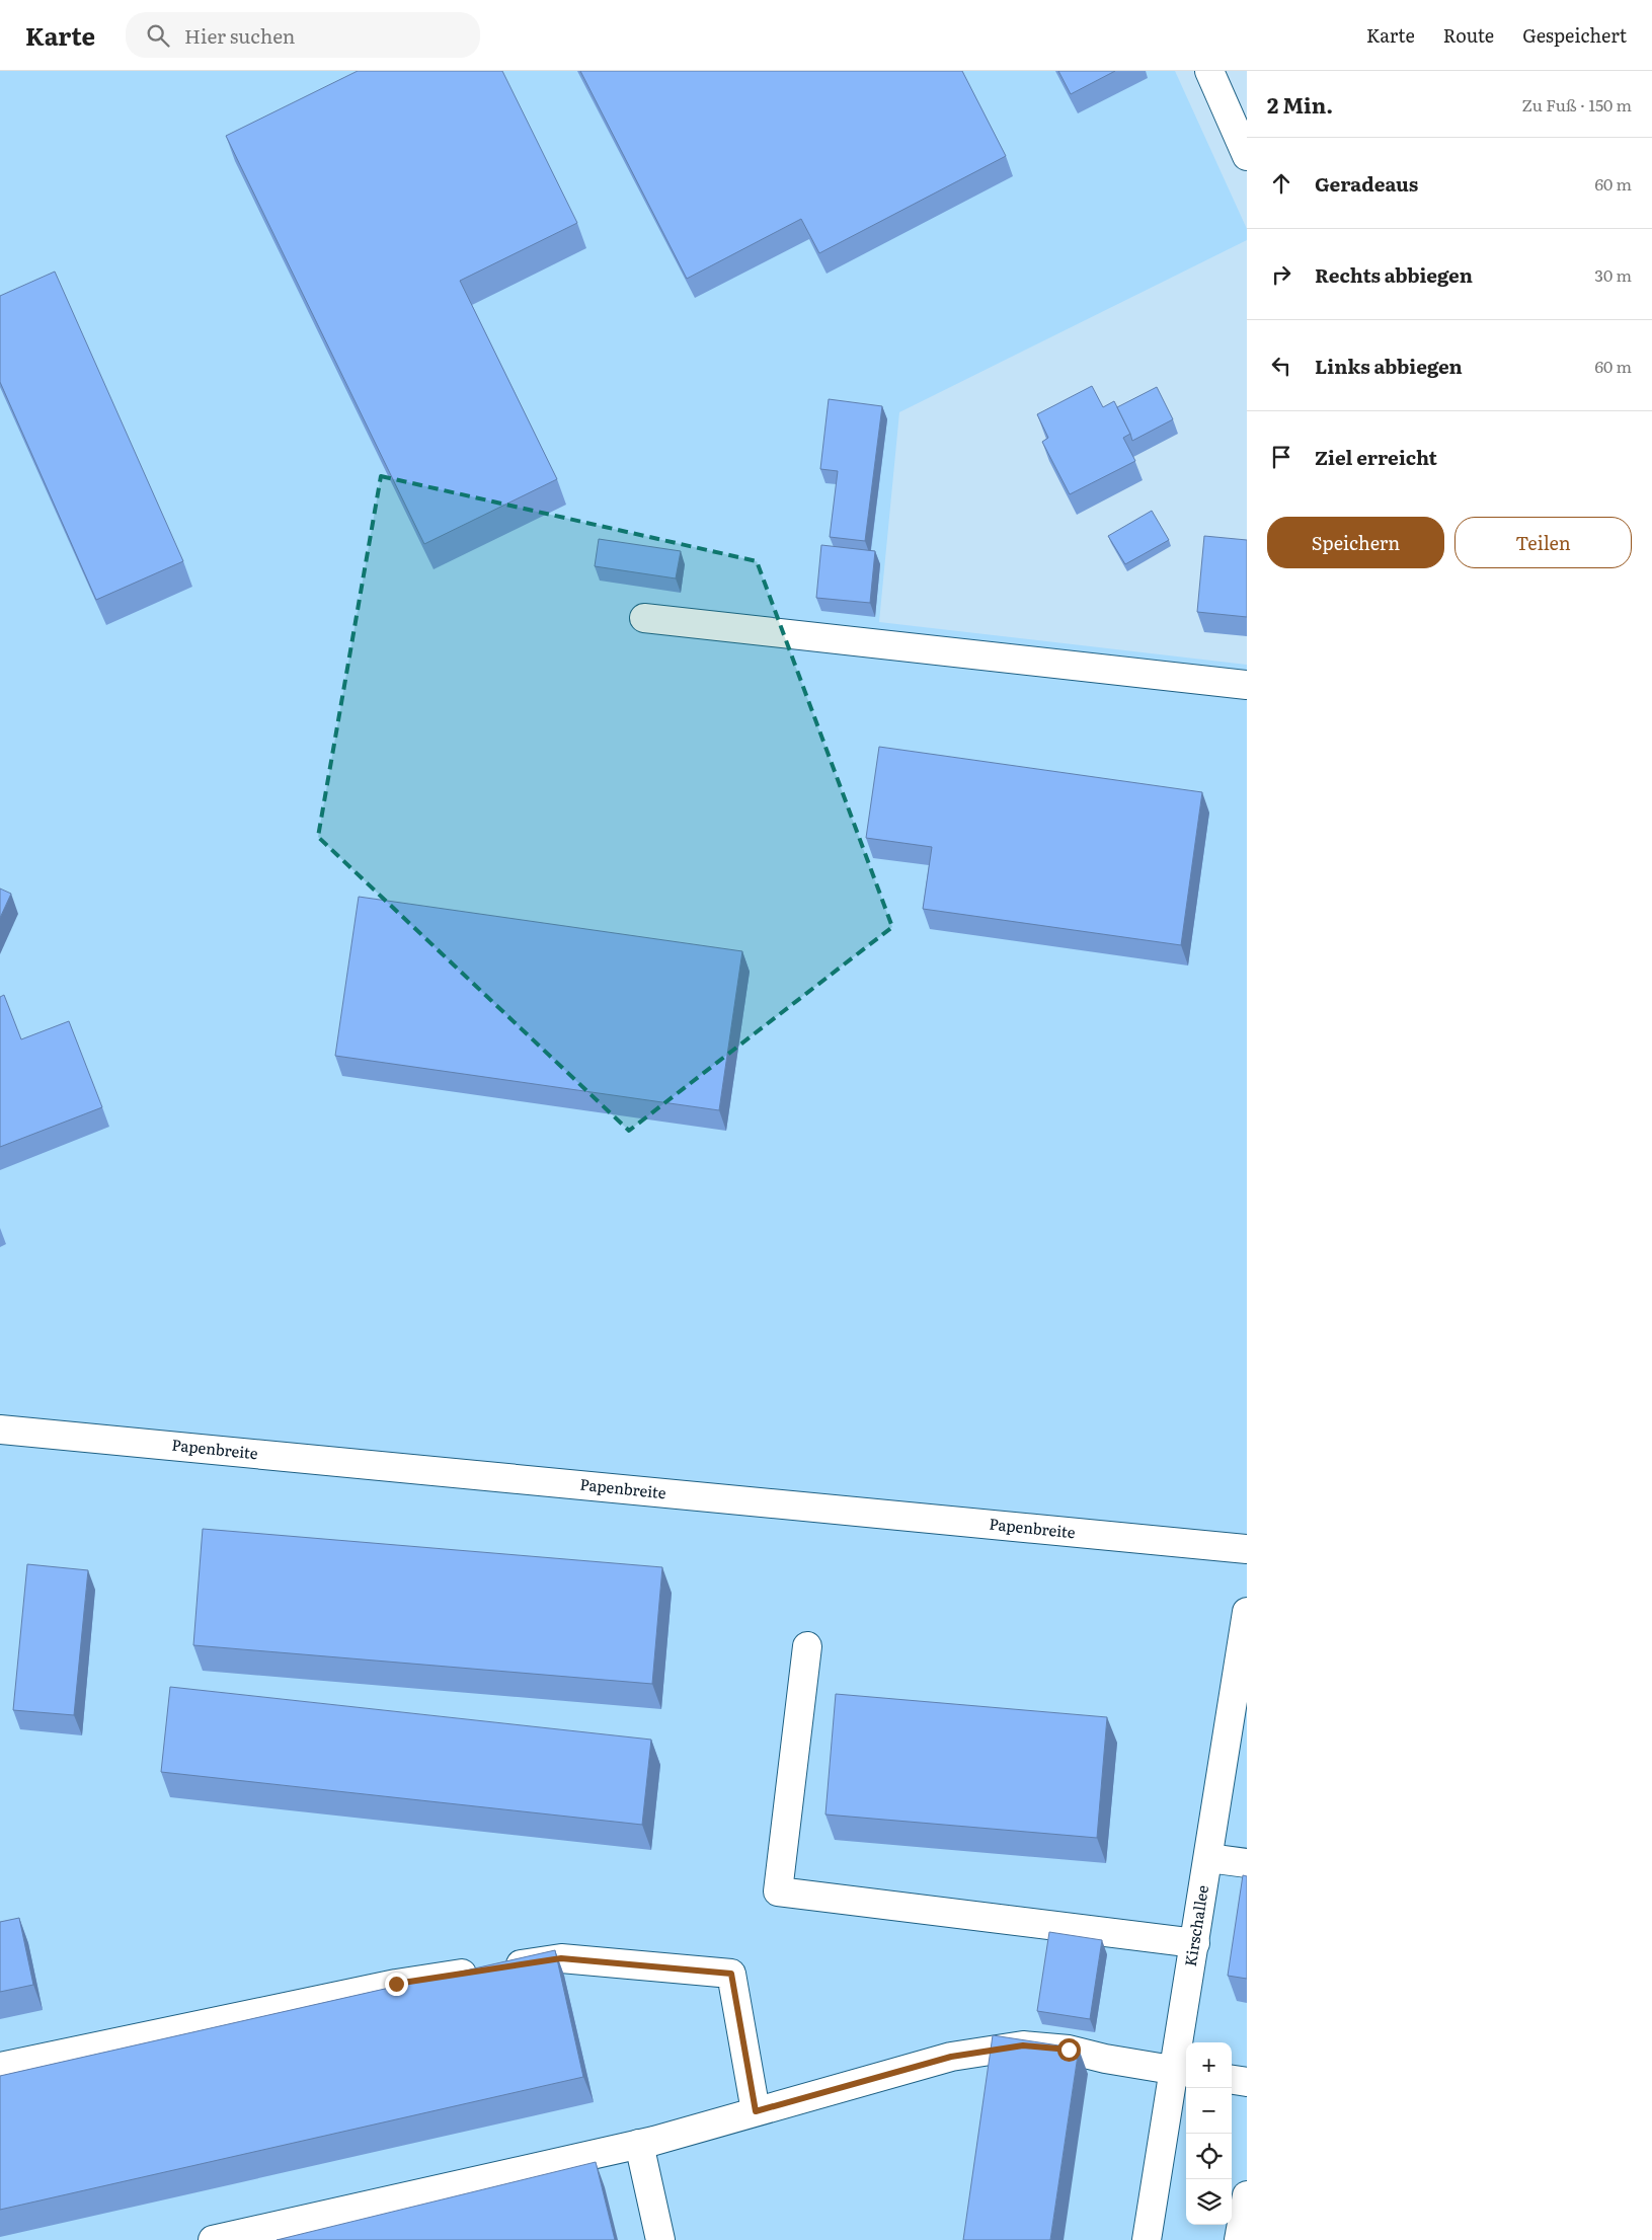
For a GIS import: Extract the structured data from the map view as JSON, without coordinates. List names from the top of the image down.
{
  "streets": {
    "street": ["Papenbreite", "Kirschallee"]
  },
  "page": {
    "header": "Karte",
    "search": "Hier suchen",
    "nav": ["Karte", "Route", "Gespeichert"],
    "heading": ["2 Min.", "Zu Fuß · 150 m"],
    "list": [
      ["Geradeaus", "60 m"],
      ["Rechts abbiegen", "30 m"],
      ["Links abbiegen", "60 m"],
      "Ziel erreicht"
    ],
    "buttons": ["Speichern", "Teilen"],
    "map_buttons": ["+", "−"]
  }
}
